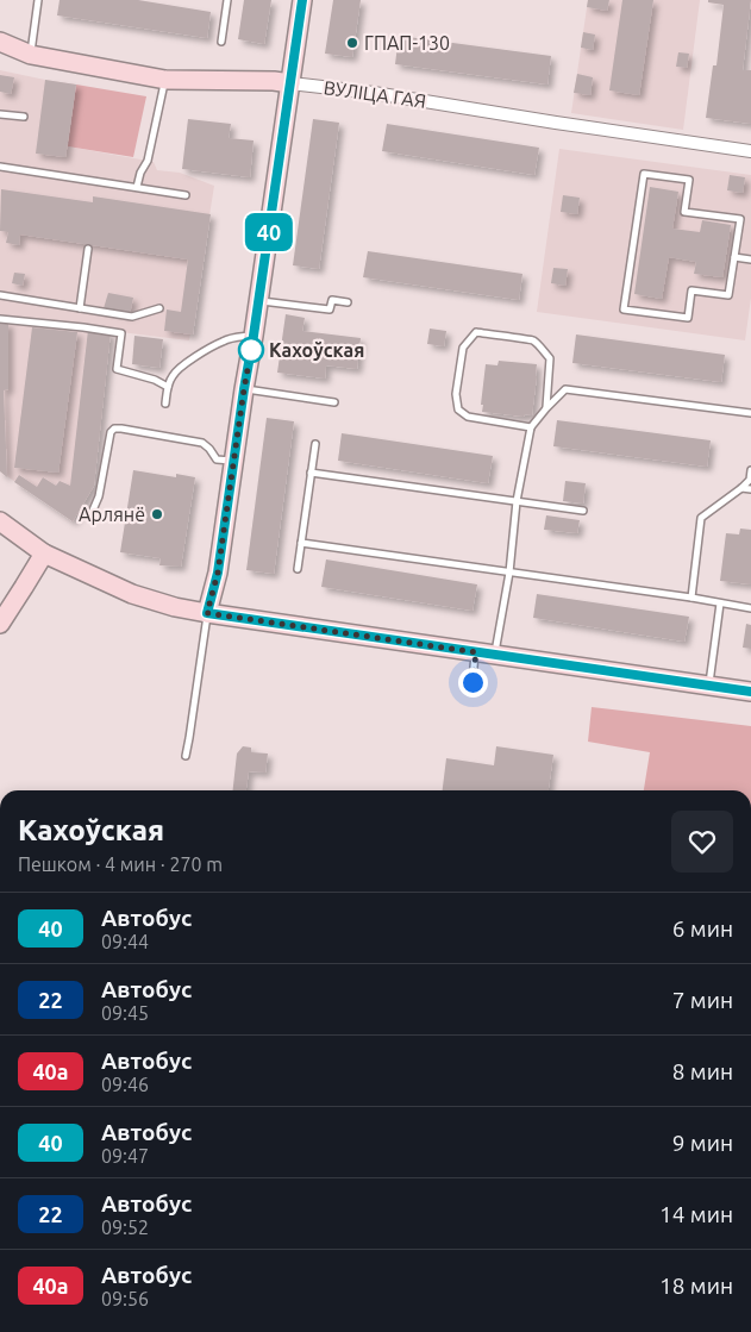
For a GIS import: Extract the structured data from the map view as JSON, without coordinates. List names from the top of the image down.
{
  "streets": {
    "main road": ["ВУЛІЦА ГАЯ"]
  },
  "places": ["ГПАП-130", "Кахоўская", "Арлянё"],
  "lines": ["bus line 40"],
  "page": {
    "on_map": "40",
    "heading": ["Кахоўская", "Пешком · 4 мин · 270 m"],
    "list": [
      {
        "mark": "40",
        "name": "Автобус",
        "note": "09:44",
        "value": "6 мин"
      },
      {
        "mark": "22",
        "name": "Автобус",
        "note": "09:45",
        "value": "7 мин"
      },
      {
        "mark": "40а",
        "name": "Автобус",
        "note": "09:46",
        "value": "8 мин"
      },
      {
        "mark": "40",
        "name": "Автобус",
        "note": "09:47",
        "value": "9 мин"
      },
      {
        "mark": "22",
        "name": "Автобус",
        "note": "09:52",
        "value": "14 мин"
      },
      {
        "mark": "40а",
        "name": "Автобус",
        "note": "09:56",
        "value": "18 мин"
      }
    ]
  }
}
